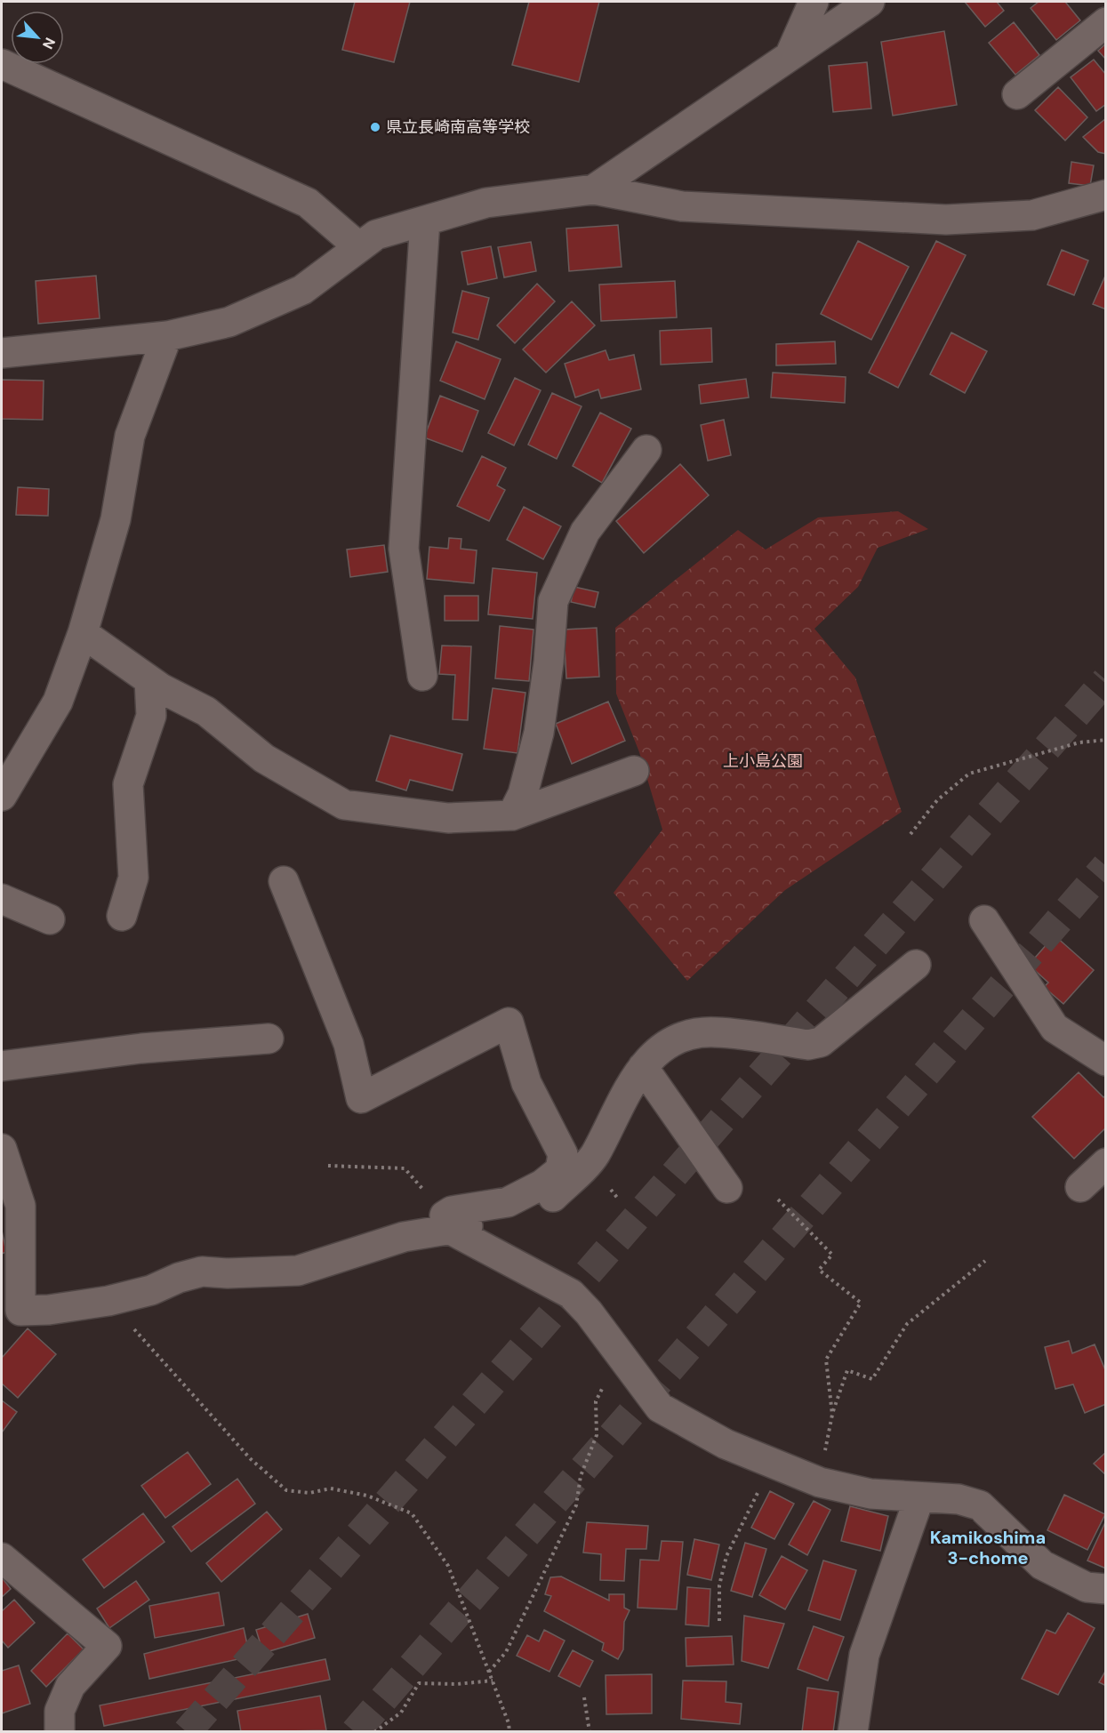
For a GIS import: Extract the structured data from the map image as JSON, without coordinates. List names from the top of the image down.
{
  "districts": ["Kamikoshima 3-chome"],
  "parks": ["上小島公園"],
  "places": ["県立長崎南高等学校"],
  "north": "bottom right"
}
